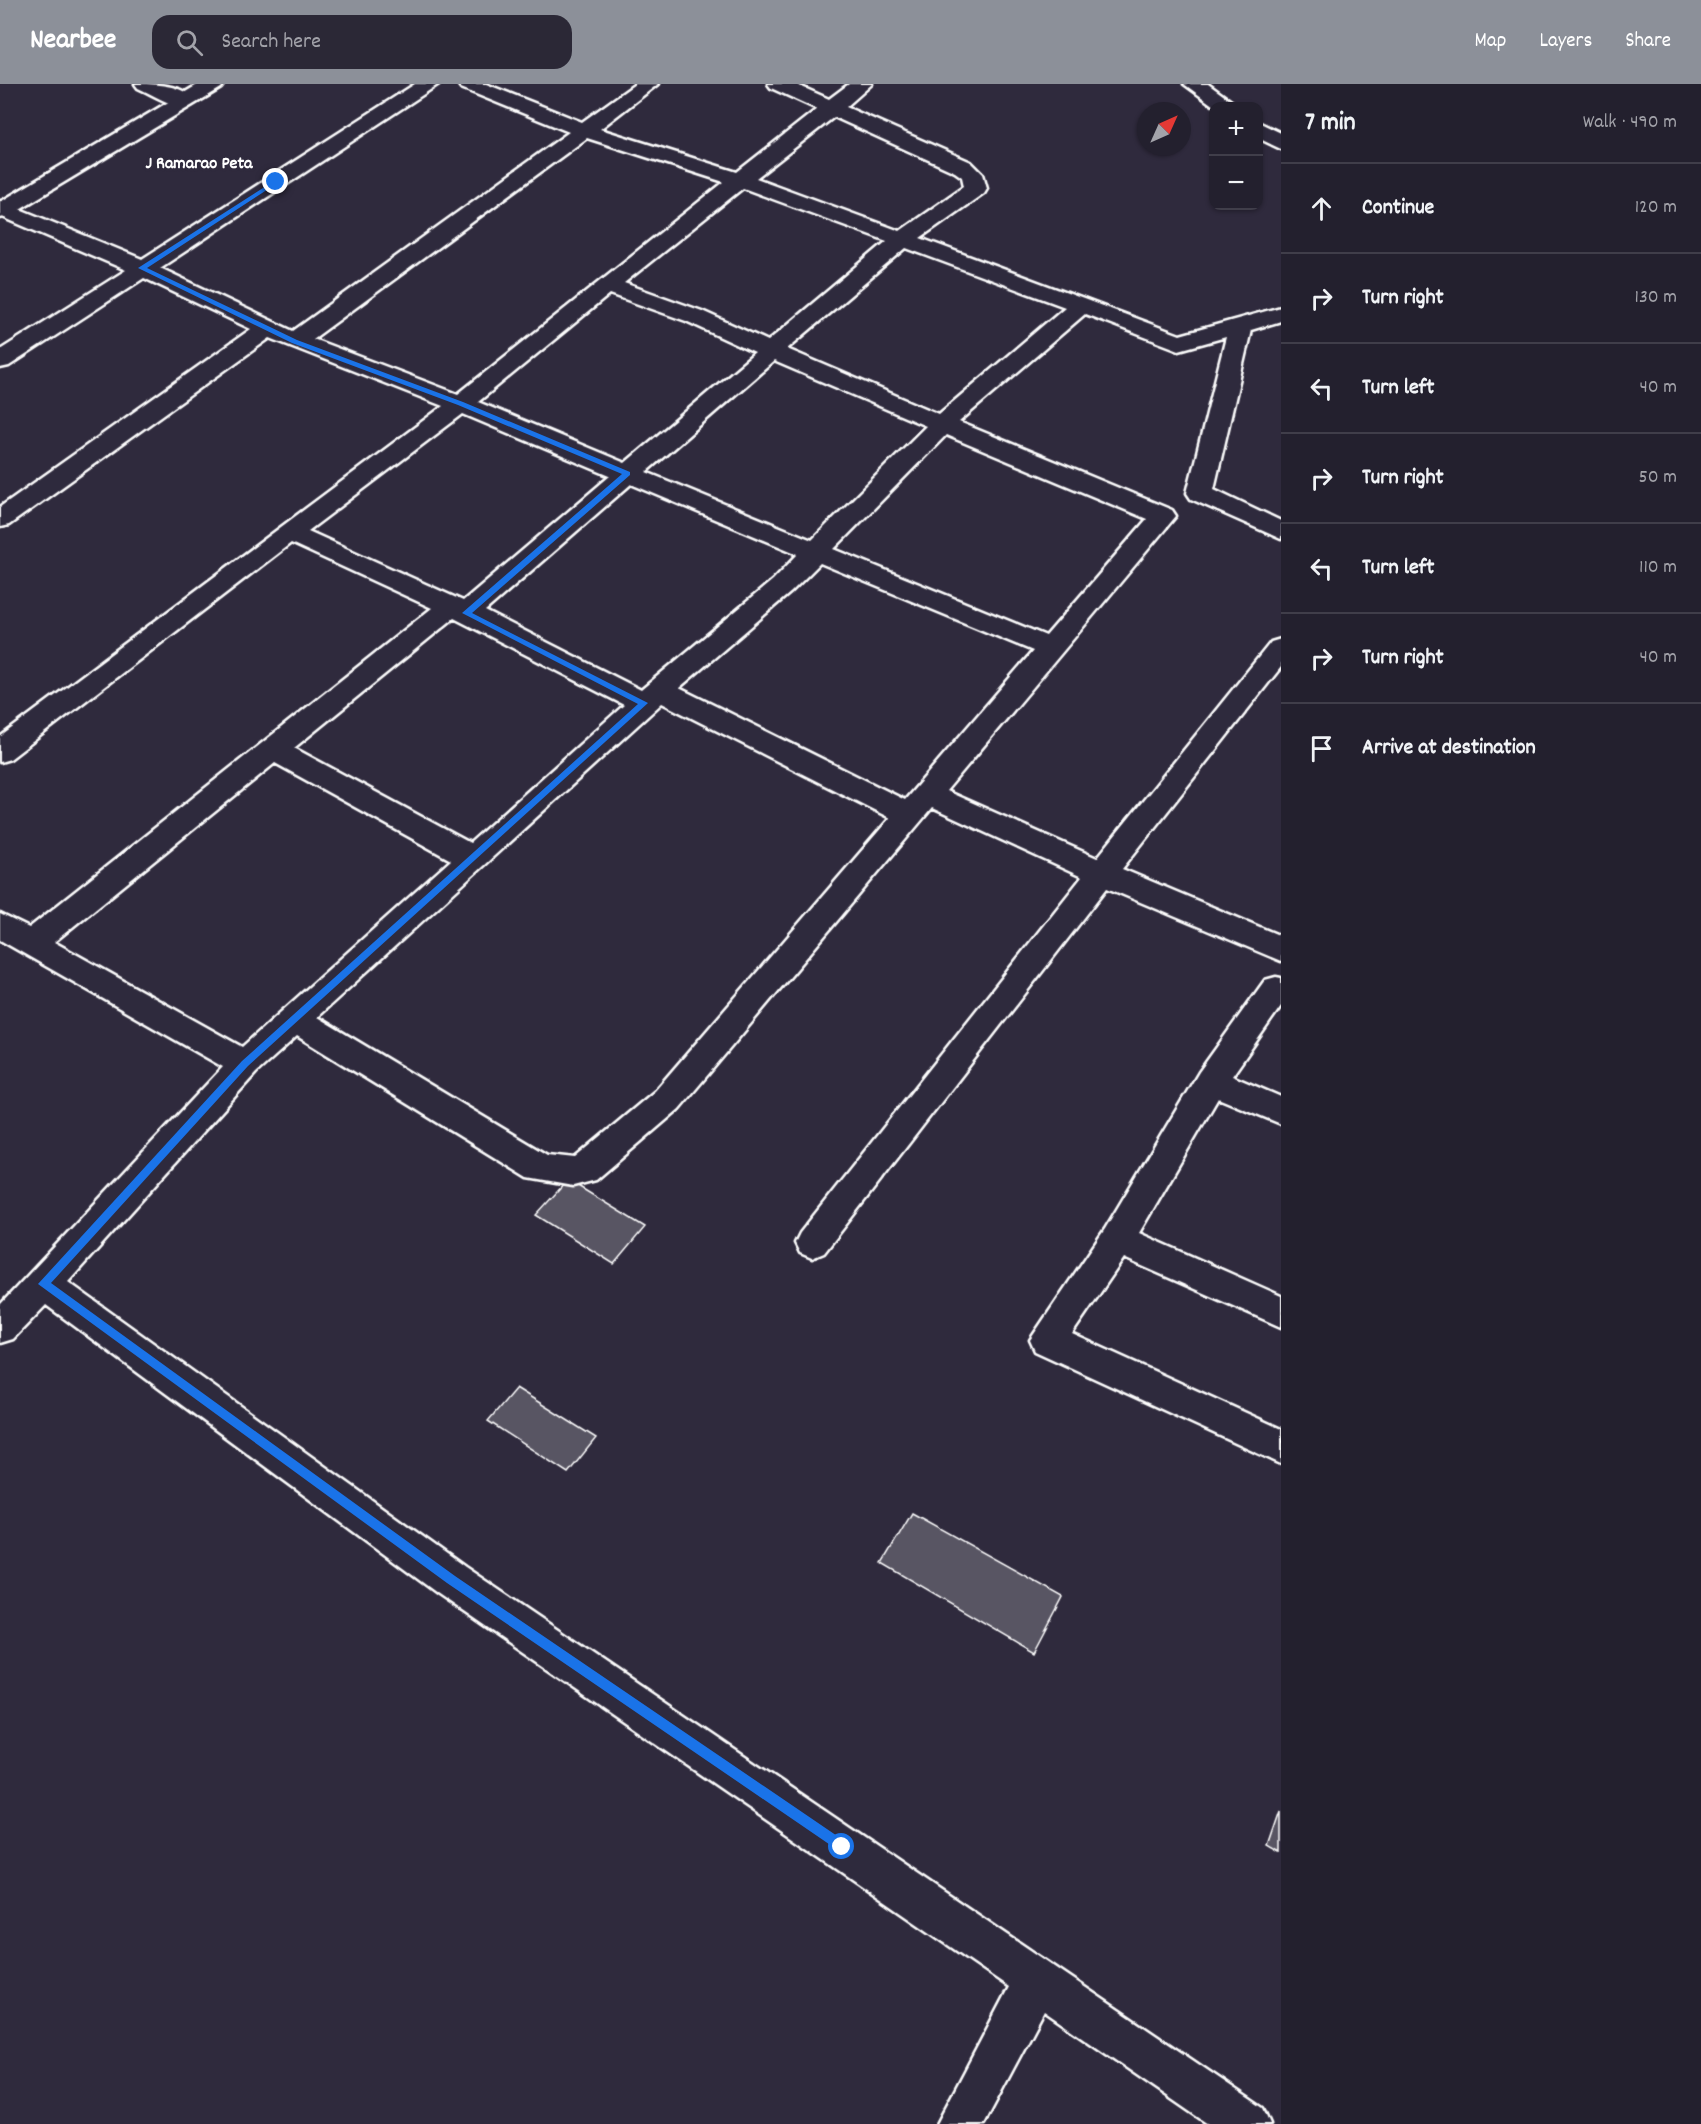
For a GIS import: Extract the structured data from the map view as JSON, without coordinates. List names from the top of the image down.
{
  "districts": ["J Ramarao Peta"],
  "north": "top right",
  "page": {
    "header": "Nearbee",
    "search": "Search here",
    "nav": ["Map", "Layers", "Share"],
    "heading": ["7 min", "Walk · 490 m"],
    "map_buttons": ["+", "−"],
    "list": [
      ["Continue", "120 m"],
      ["Turn right", "130 m"],
      ["Turn left", "40 m"],
      ["Turn right", "50 m"],
      ["Turn left", "110 m"],
      ["Turn right", "40 m"],
      "Arrive at destination"
    ]
  }
}
